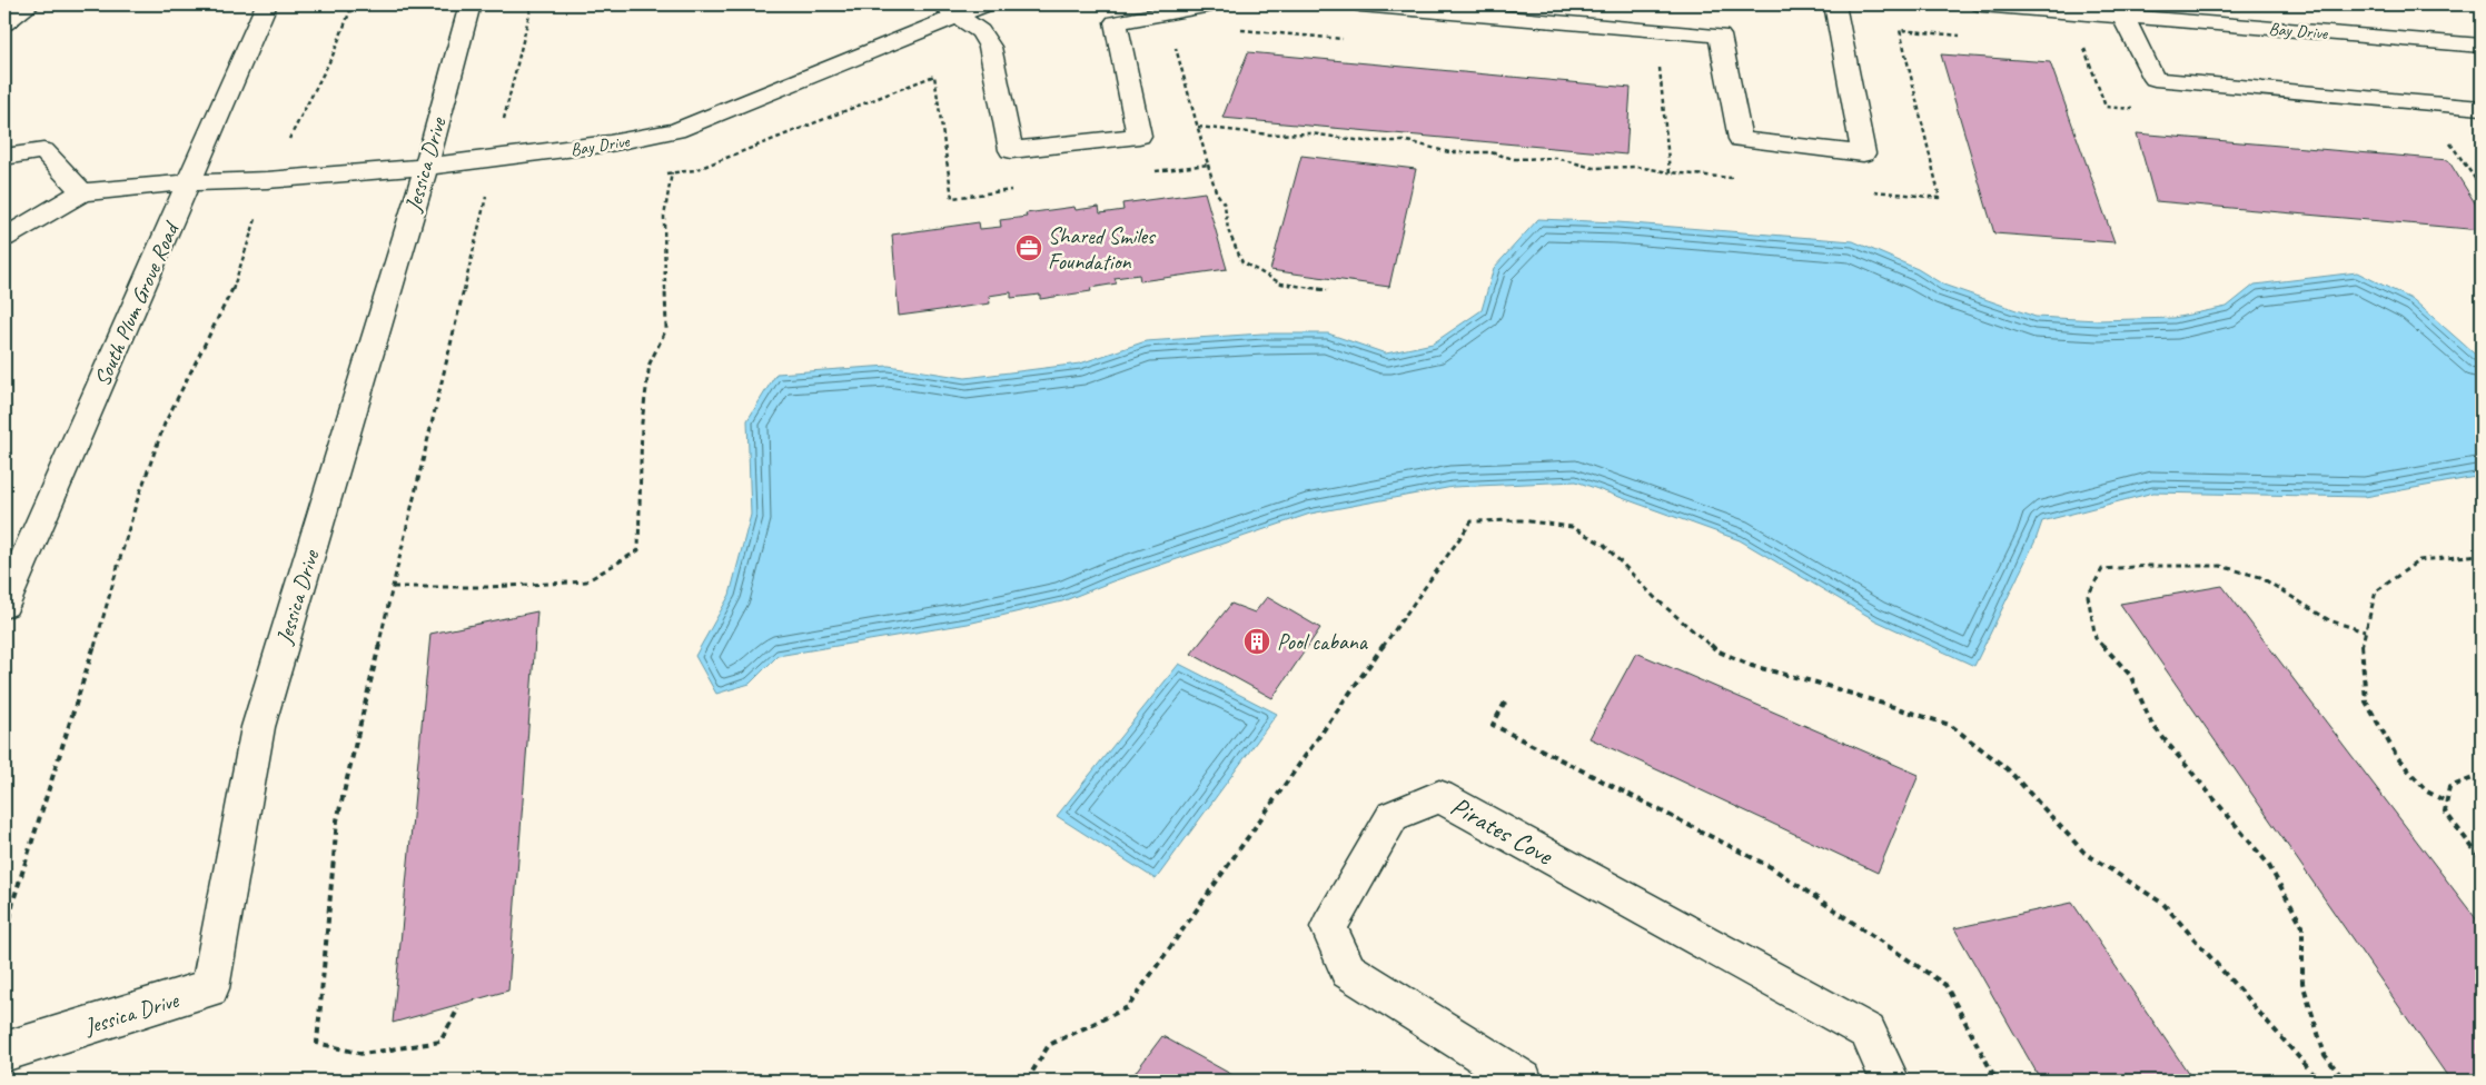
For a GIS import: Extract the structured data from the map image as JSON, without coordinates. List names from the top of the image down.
{
  "streets": {
    "street": [
      "Bay Drive",
      "Jessica Drive",
      "South Plum Grove Road",
      "Pirates Cove"
    ]
  },
  "crossings": [
    ["Bay Drive", "Jessica Drive"],
    ["Bay Drive", "South Plum Grove Road"]
  ],
  "places": {
    "office": ["Shared Smiles Foundation"],
    "building": ["Pool cabana"]
  }
}
